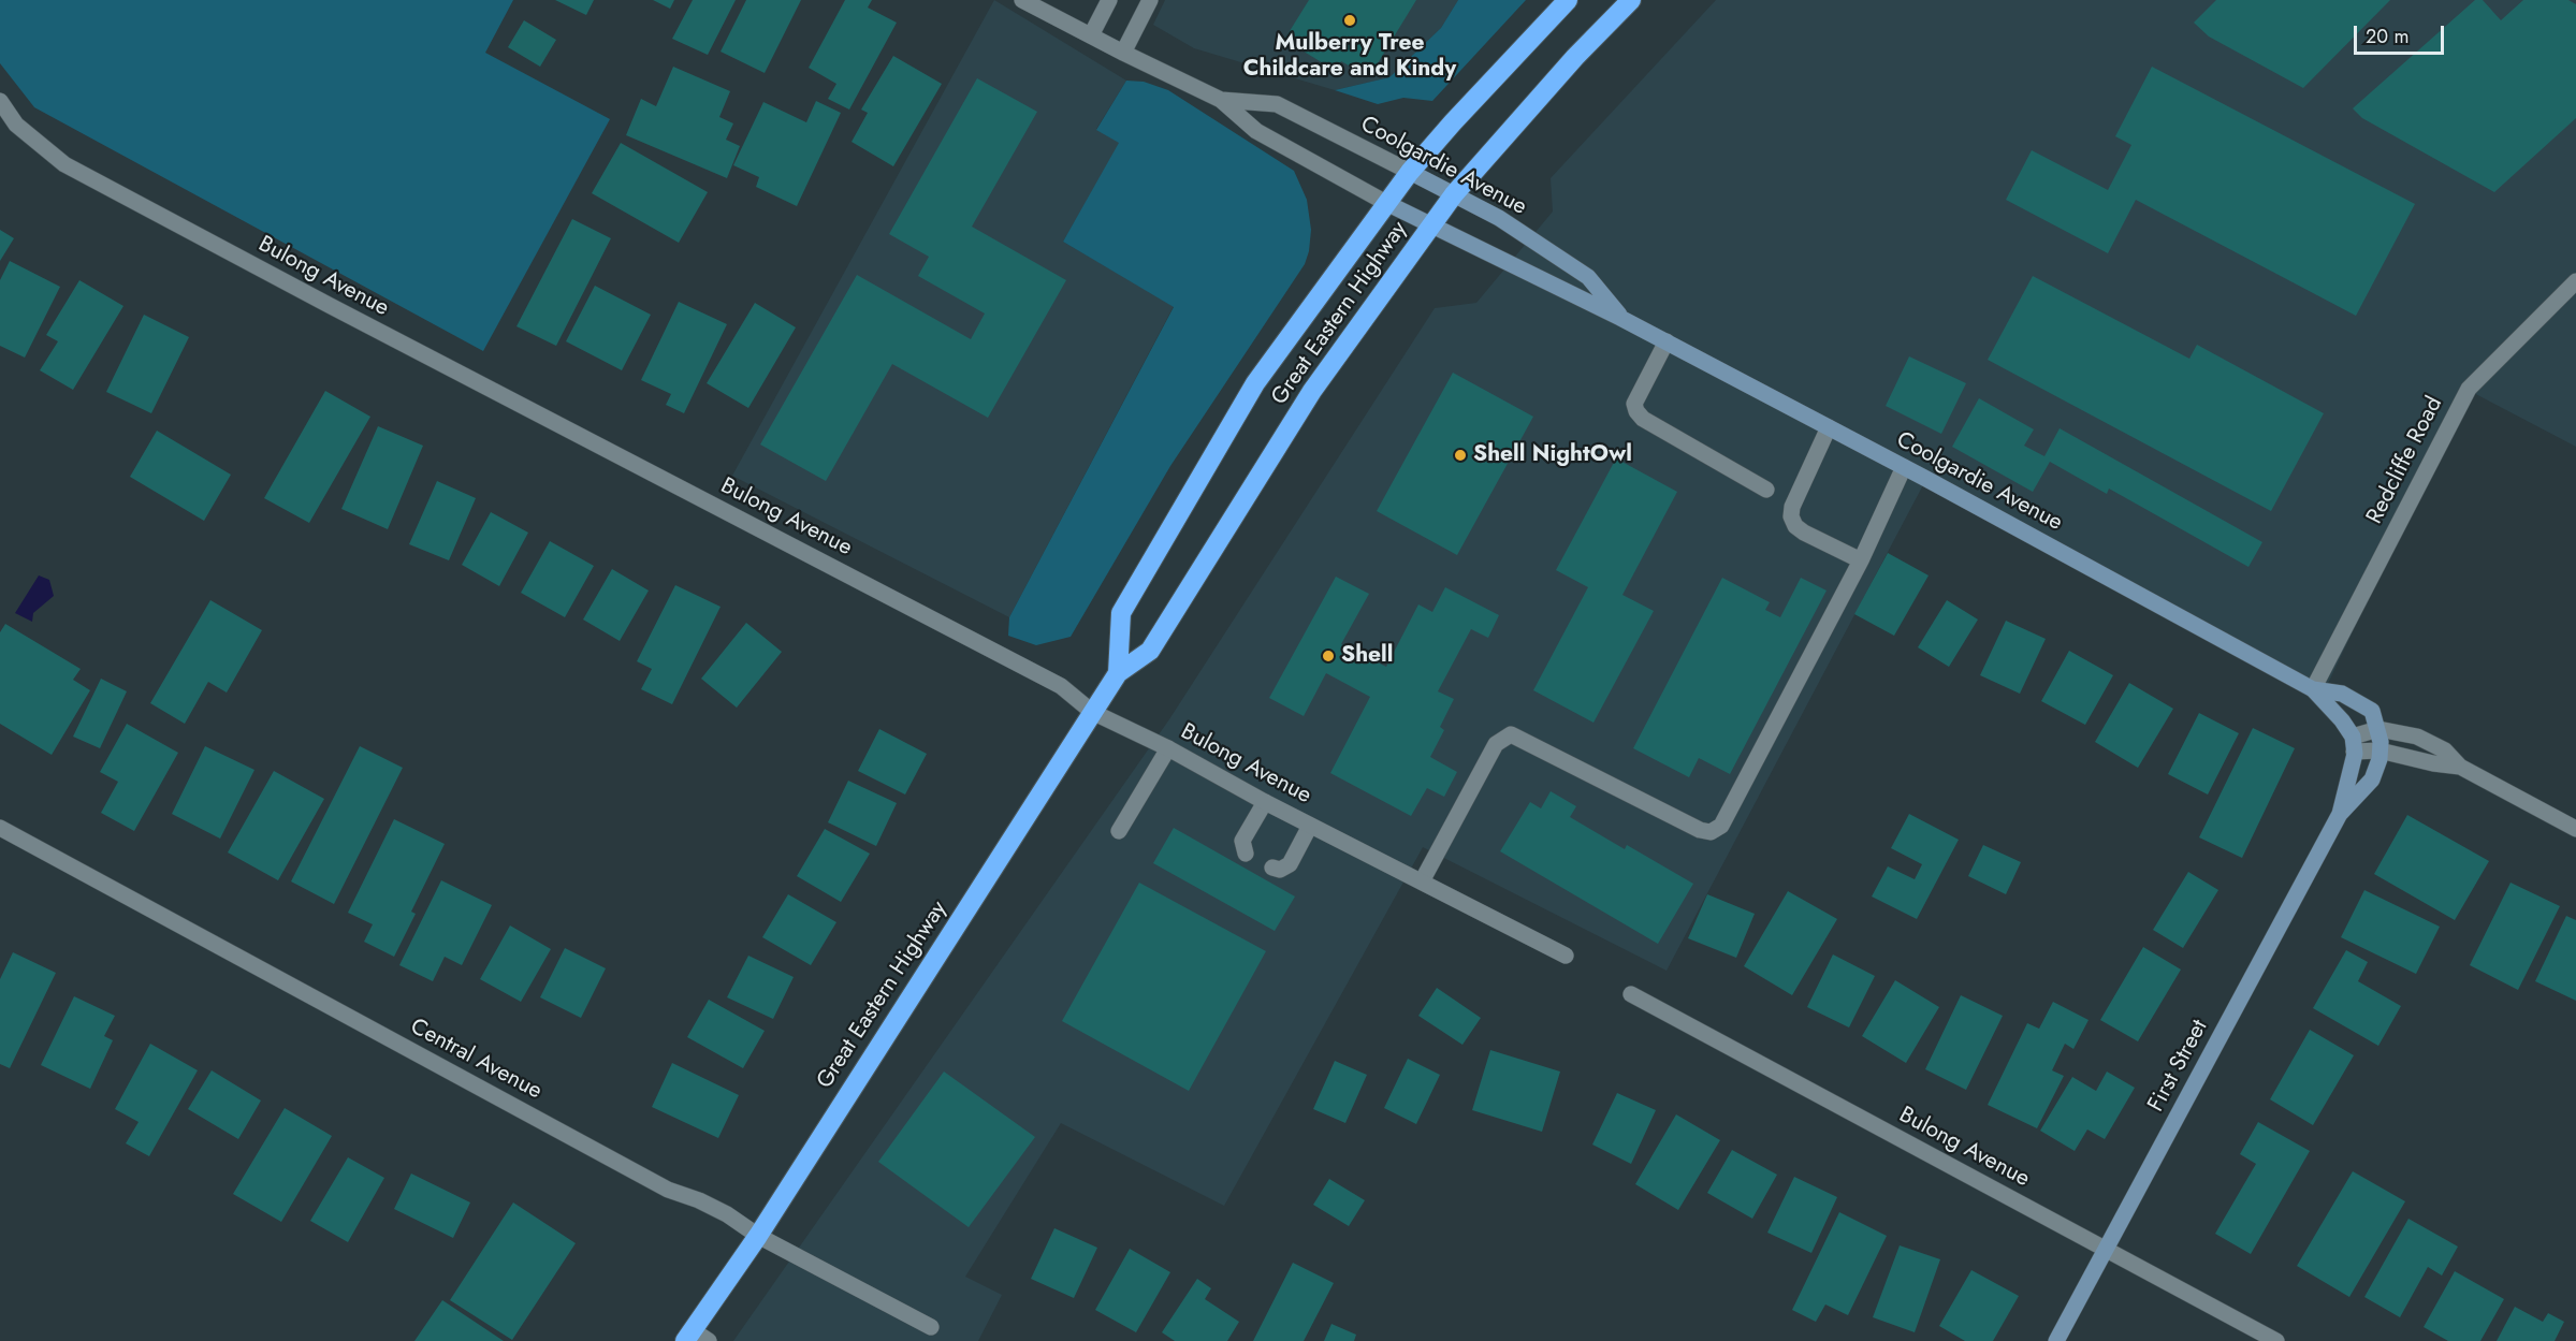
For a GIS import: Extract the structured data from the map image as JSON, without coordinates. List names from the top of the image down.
{
  "streets": {
    "highway": ["Great Eastern Highway"],
    "street": [
      "Coolgardie Avenue",
      "Bulong Avenue",
      "Redcliffe Road",
      "Central Avenue",
      "First Street"
    ]
  },
  "crossings": [
    ["Coolgardie Avenue", "Great Eastern Highway"],
    ["Coolgardie Avenue", "Redcliffe Road"],
    ["Coolgardie Avenue", "First Street"],
    ["Bulong Avenue", "Great Eastern Highway"],
    ["Bulong Avenue", "First Street"],
    ["Great Eastern Highway", "Central Avenue"]
  ],
  "places": ["Mulberry Tree Childcare and Kindy", "Shell NightOwl", "Shell"],
  "scale_bar": "20 m"
}
